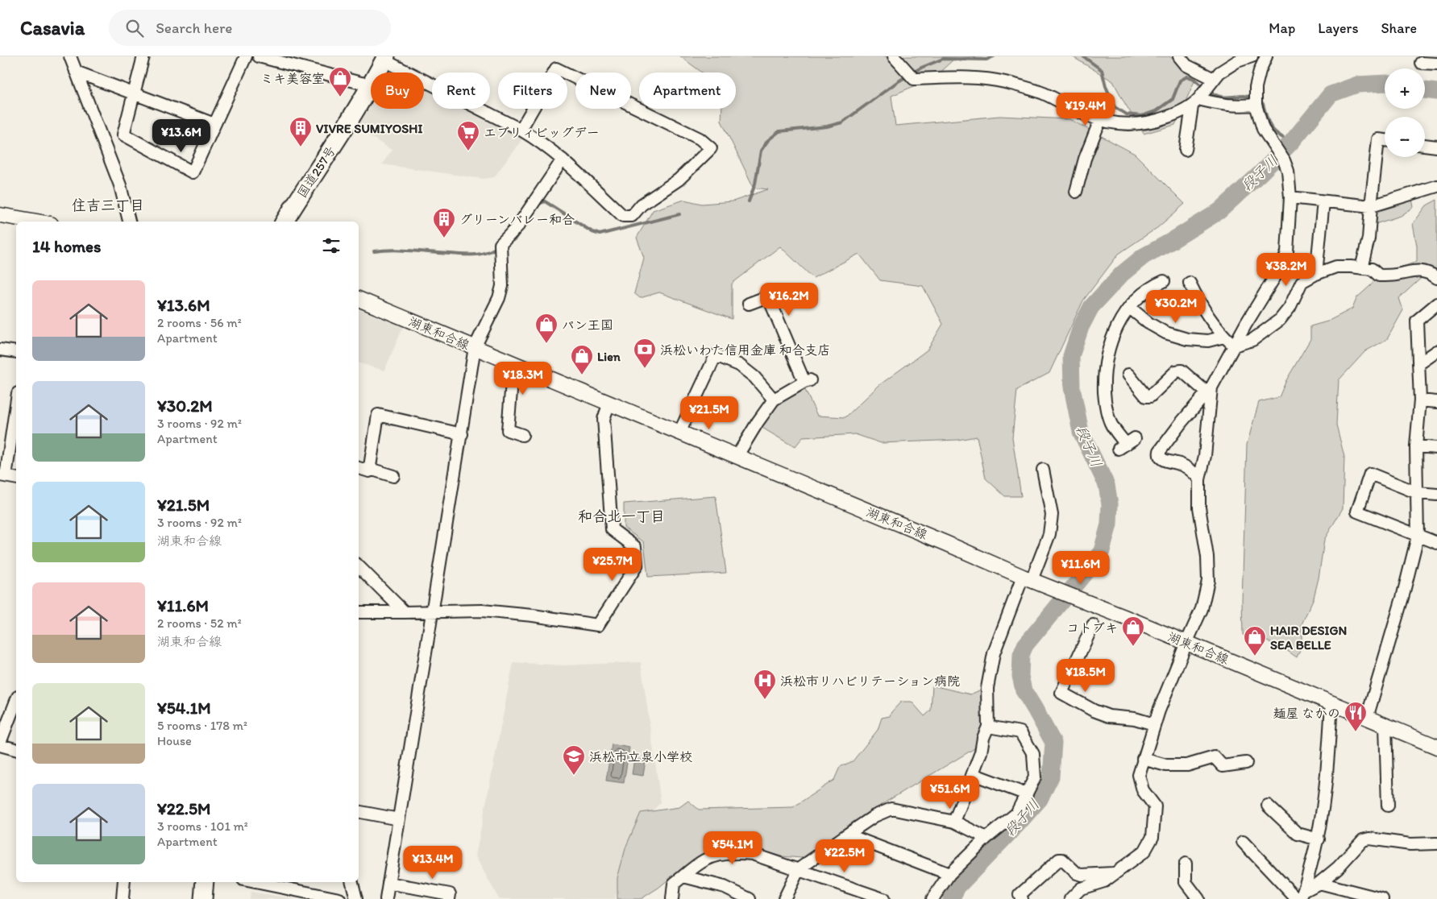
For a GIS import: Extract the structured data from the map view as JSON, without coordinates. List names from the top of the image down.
{
  "streets": {
    "highway": ["国道257号"],
    "main road": ["湖東和合線"]
  },
  "districts": ["住吉三丁目", "和合北一丁目"],
  "water": ["段子川"],
  "places": {
    "shop": [
      "ミキ美容室",
      "パン王国",
      "Lien",
      "コトブキ",
      "HAIR DESIGN SEA BELLE"
    ],
    "building": ["VIVRE SUMIYOSHI", "グリーンバレー和合"],
    "supermarket": ["エブリィビッグデー"],
    "bank": ["浜松いわた信用金庫 和合支店"],
    "hospital": ["浜松市リハビリテーション病院"],
    "restaurant": ["麺屋 なかの"],
    "school or university": ["浜松市立泉小学校"]
  },
  "page": {
    "header": "Casavia",
    "search": "Search here",
    "nav": ["Map", "Layers", "Share"],
    "map_buttons": ["+", "−"],
    "chip": [
      "Buy",
      "Rent",
      "Filters",
      "New",
      "Apartment"
    ],
    "price": [
      "¥19.4M",
      "¥13.6M",
      "¥38.2M",
      "¥16.2M",
      "¥30.2M",
      "¥18.3M",
      "¥21.5M",
      "¥25.7M",
      "¥11.6M",
      "¥18.5M",
      "¥51.6M",
      "¥54.1M",
      "¥22.5M",
      "¥13.4M"
    ],
    "heading": "14 homes",
    "list": [
      {
        "name": "¥13.6M",
        "note": "2 rooms · 56 m² · Apartment"
      },
      {
        "name": "¥30.2M",
        "note": "3 rooms · 92 m² · Apartment"
      },
      {
        "name": "¥21.5M",
        "note": "3 rooms · 92 m² · 湖東和合線"
      },
      {
        "name": "¥11.6M",
        "note": "2 rooms · 52 m² · 湖東和合線"
      },
      {
        "name": "¥54.1M",
        "note": "5 rooms · 178 m² · House"
      },
      {
        "name": "¥22.5M",
        "note": "3 rooms · 101 m² · Apartment"
      }
    ]
  }
}
